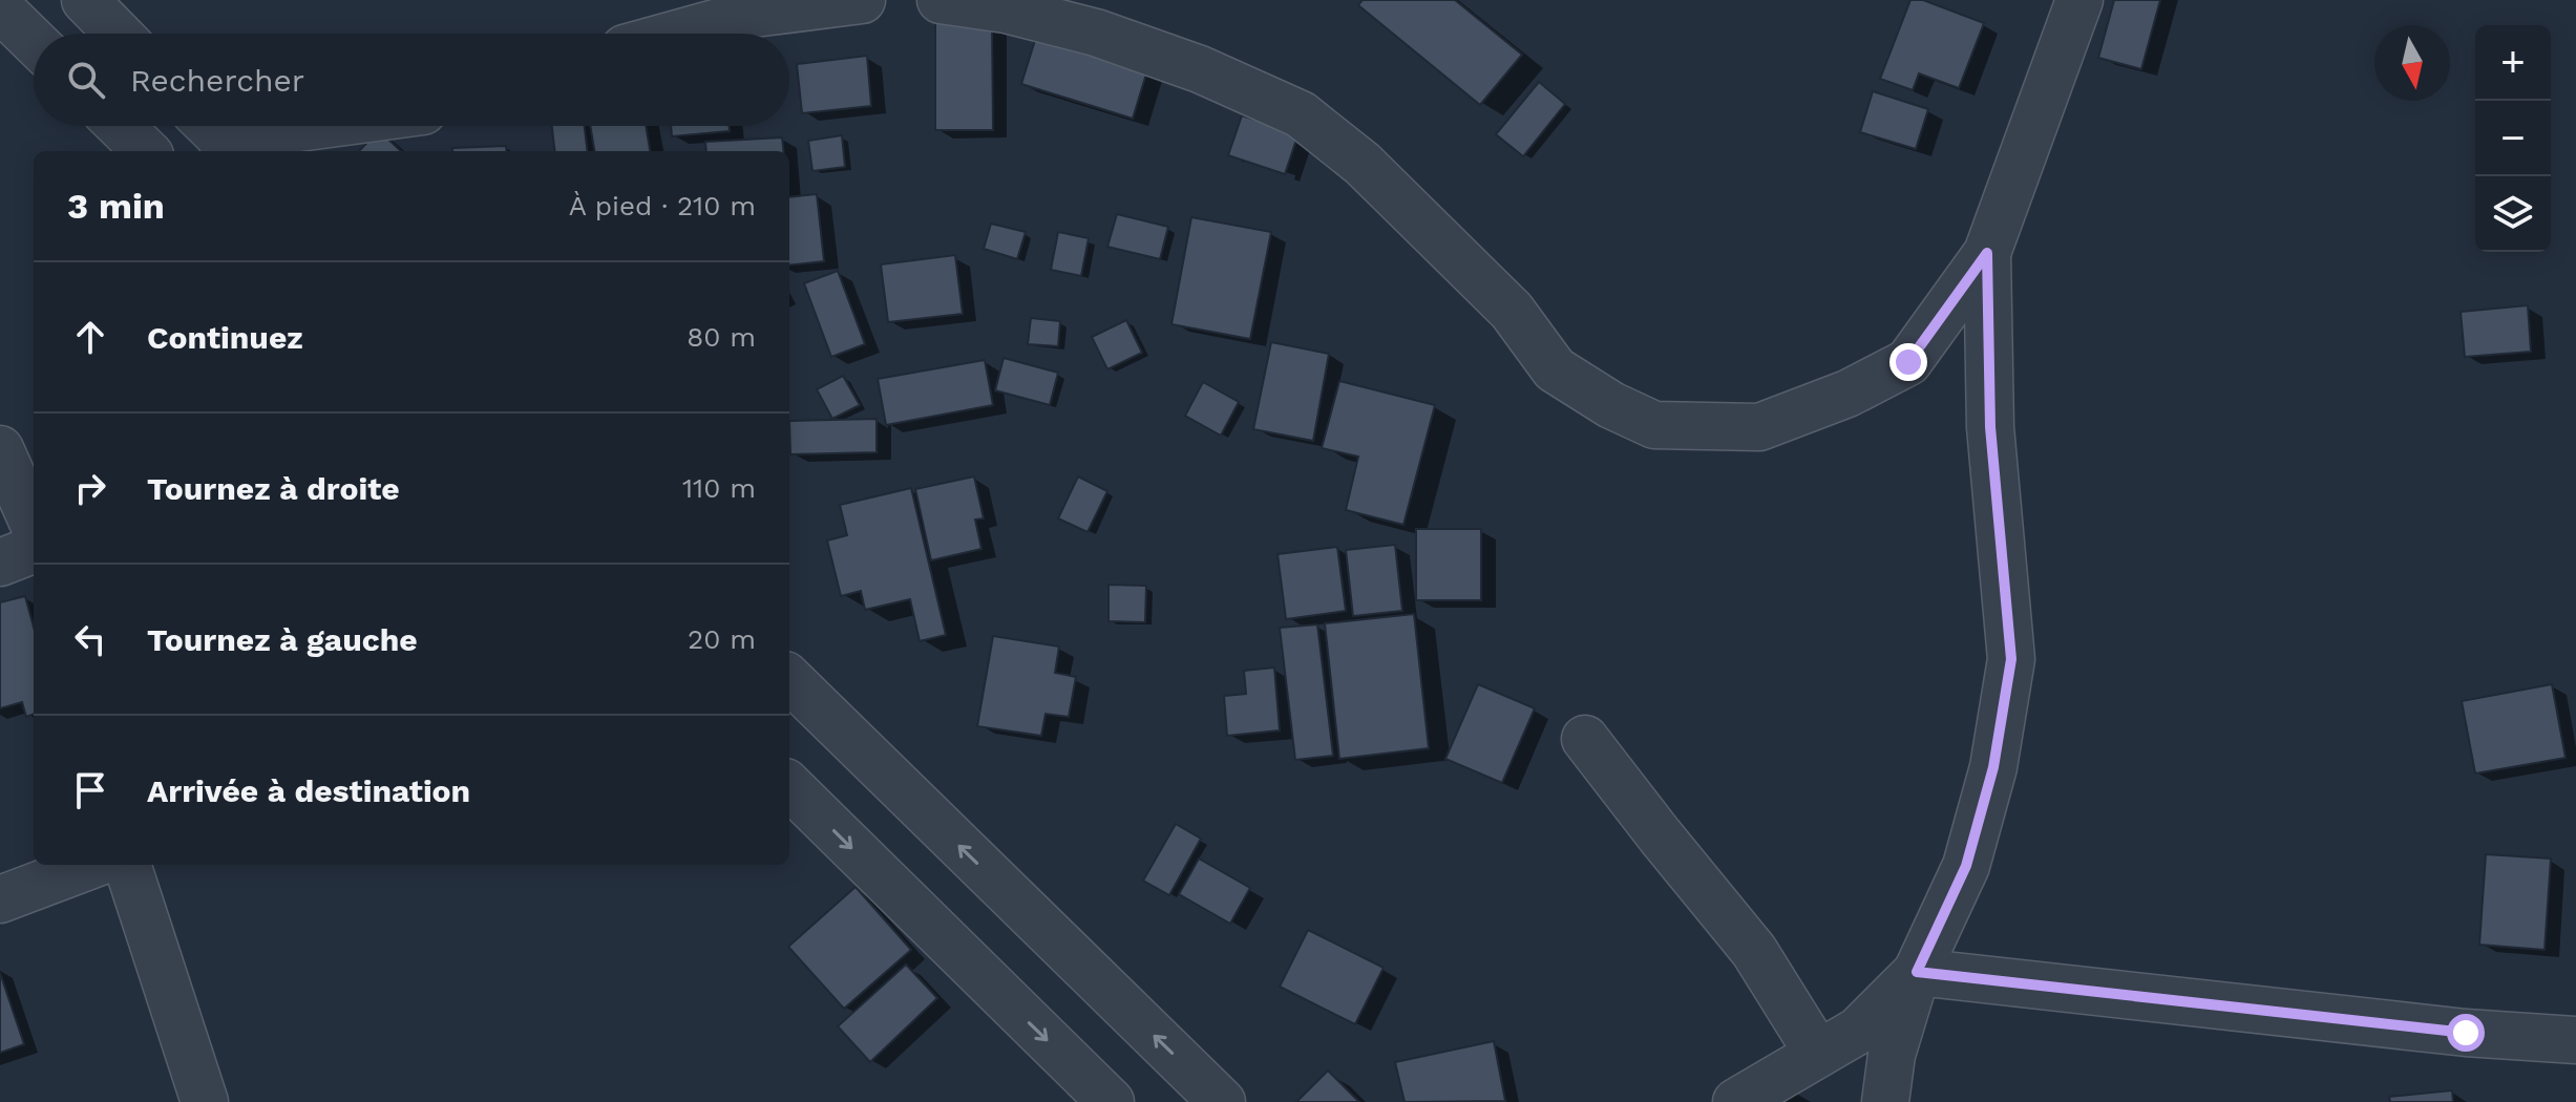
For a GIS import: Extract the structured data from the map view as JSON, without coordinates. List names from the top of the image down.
{
  "north": "bottom",
  "page": {
    "map_buttons": ["+", "−"],
    "search": "Rechercher",
    "heading": ["3 min", "À pied · 210 m"],
    "list": [
      ["Continuez", "80 m"],
      ["Tournez à droite", "110 m"],
      ["Tournez à gauche", "20 m"],
      "Arrivée à destination"
    ]
  }
}
